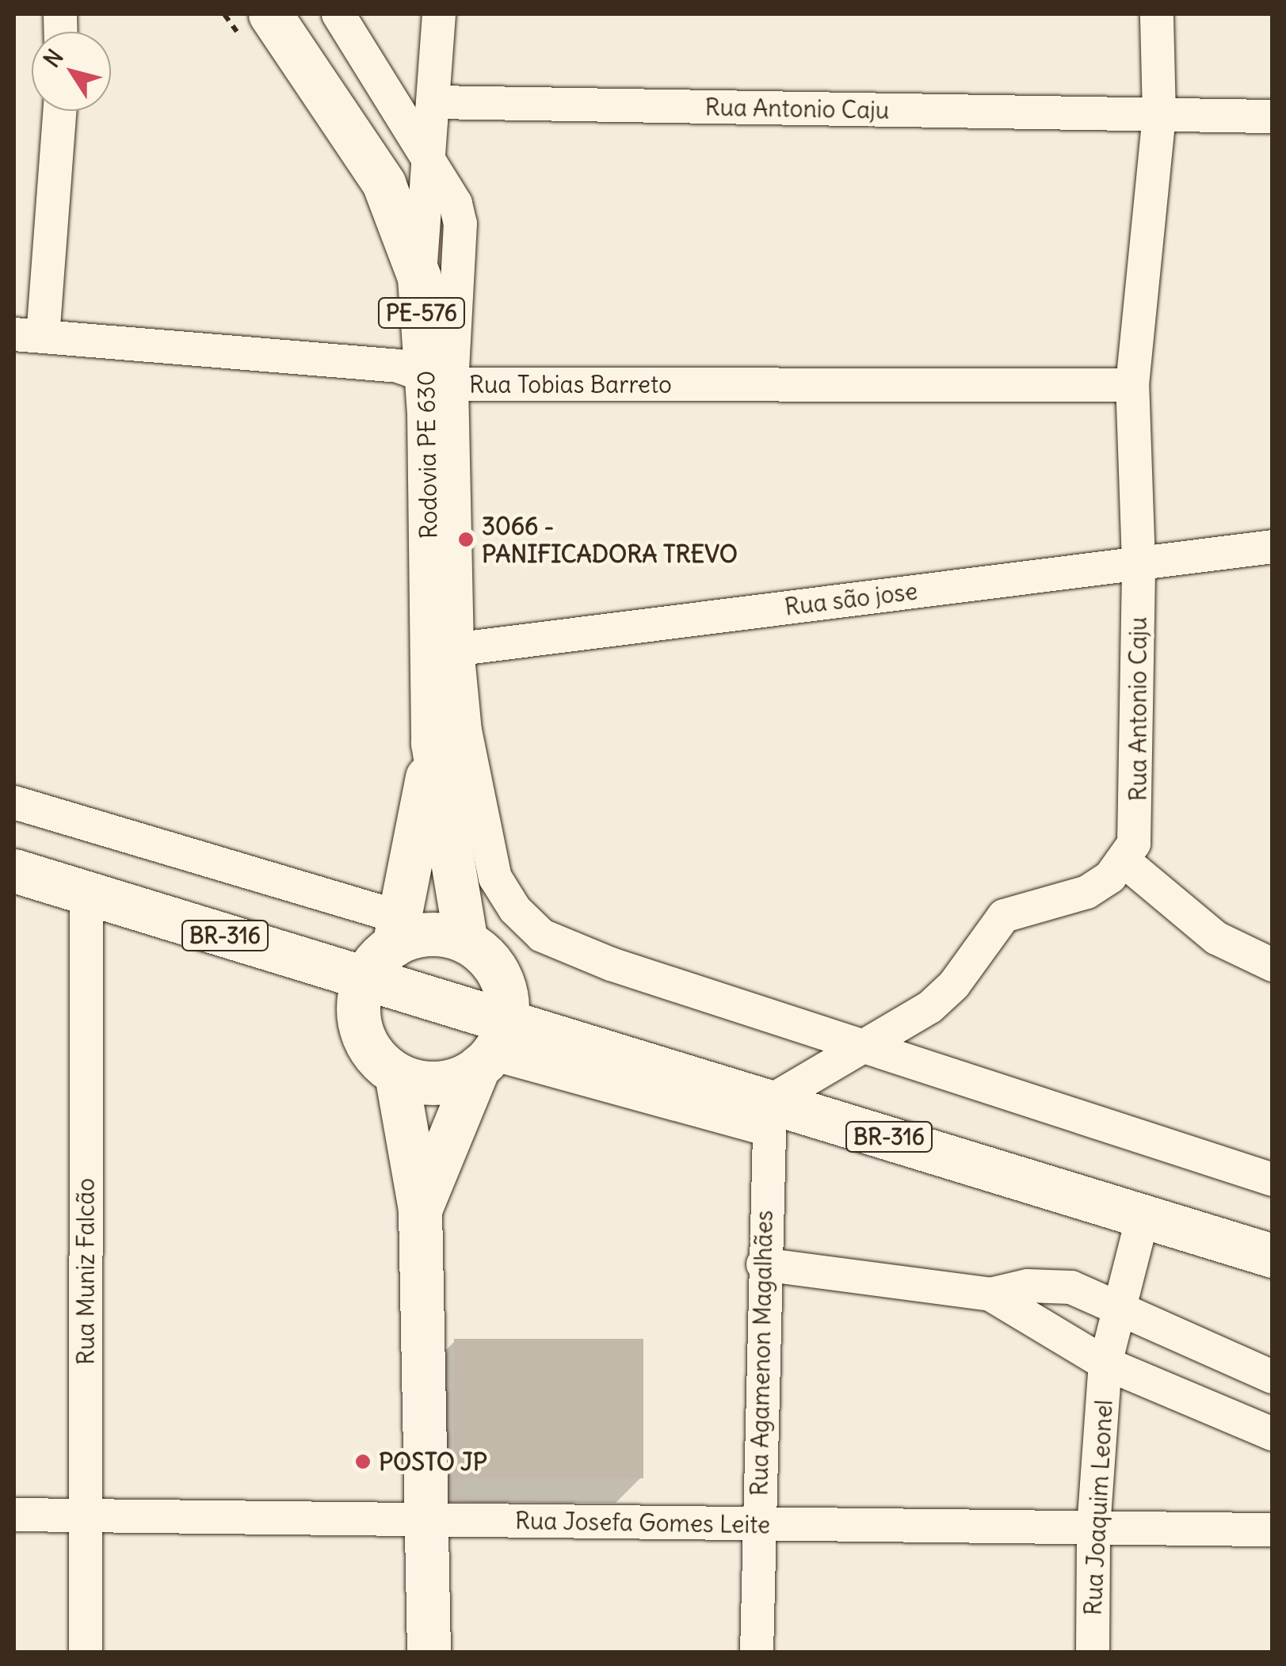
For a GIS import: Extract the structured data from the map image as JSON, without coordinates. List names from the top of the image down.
{
  "streets": {
    "main road": ["PE-576", "Rodovia PE 630", "BR-316"],
    "street": [
      "Rua Antonio Caju",
      "Rua Tobias Barreto",
      "Rua são jose",
      "Rua Muniz Falcão",
      "Rua Agamenon Magalhães",
      "Rua Joaquim Leonel",
      "Rua Josefa Gomes Leite"
    ]
  },
  "crossings": [
    ["Rua Antonio Caju", "Rua Tobias Barreto"],
    ["Rua Antonio Caju", "Rua são jose"],
    ["PE-576", "Rodovia PE 630"],
    ["PE-576", "Rua são jose"],
    ["PE-576", "BR-316"],
    ["Rua Tobias Barreto", "Rodovia PE 630"],
    ["Rodovia PE 630", "Rua são jose"],
    ["BR-316", "Rua Muniz Falcão"],
    ["BR-316", "Rua Agamenon Magalhães"],
    ["BR-316", "Rua Joaquim Leonel"],
    ["Rua Muniz Falcão", "Rua Josefa Gomes Leite"],
    ["Rua Agamenon Magalhães", "Rua Josefa Gomes Leite"],
    ["Rua Joaquim Leonel", "Rua Josefa Gomes Leite"]
  ],
  "places": ["3066 - PANIFICADORA TREVO", "POSTO JP"],
  "north": "top left"
}
